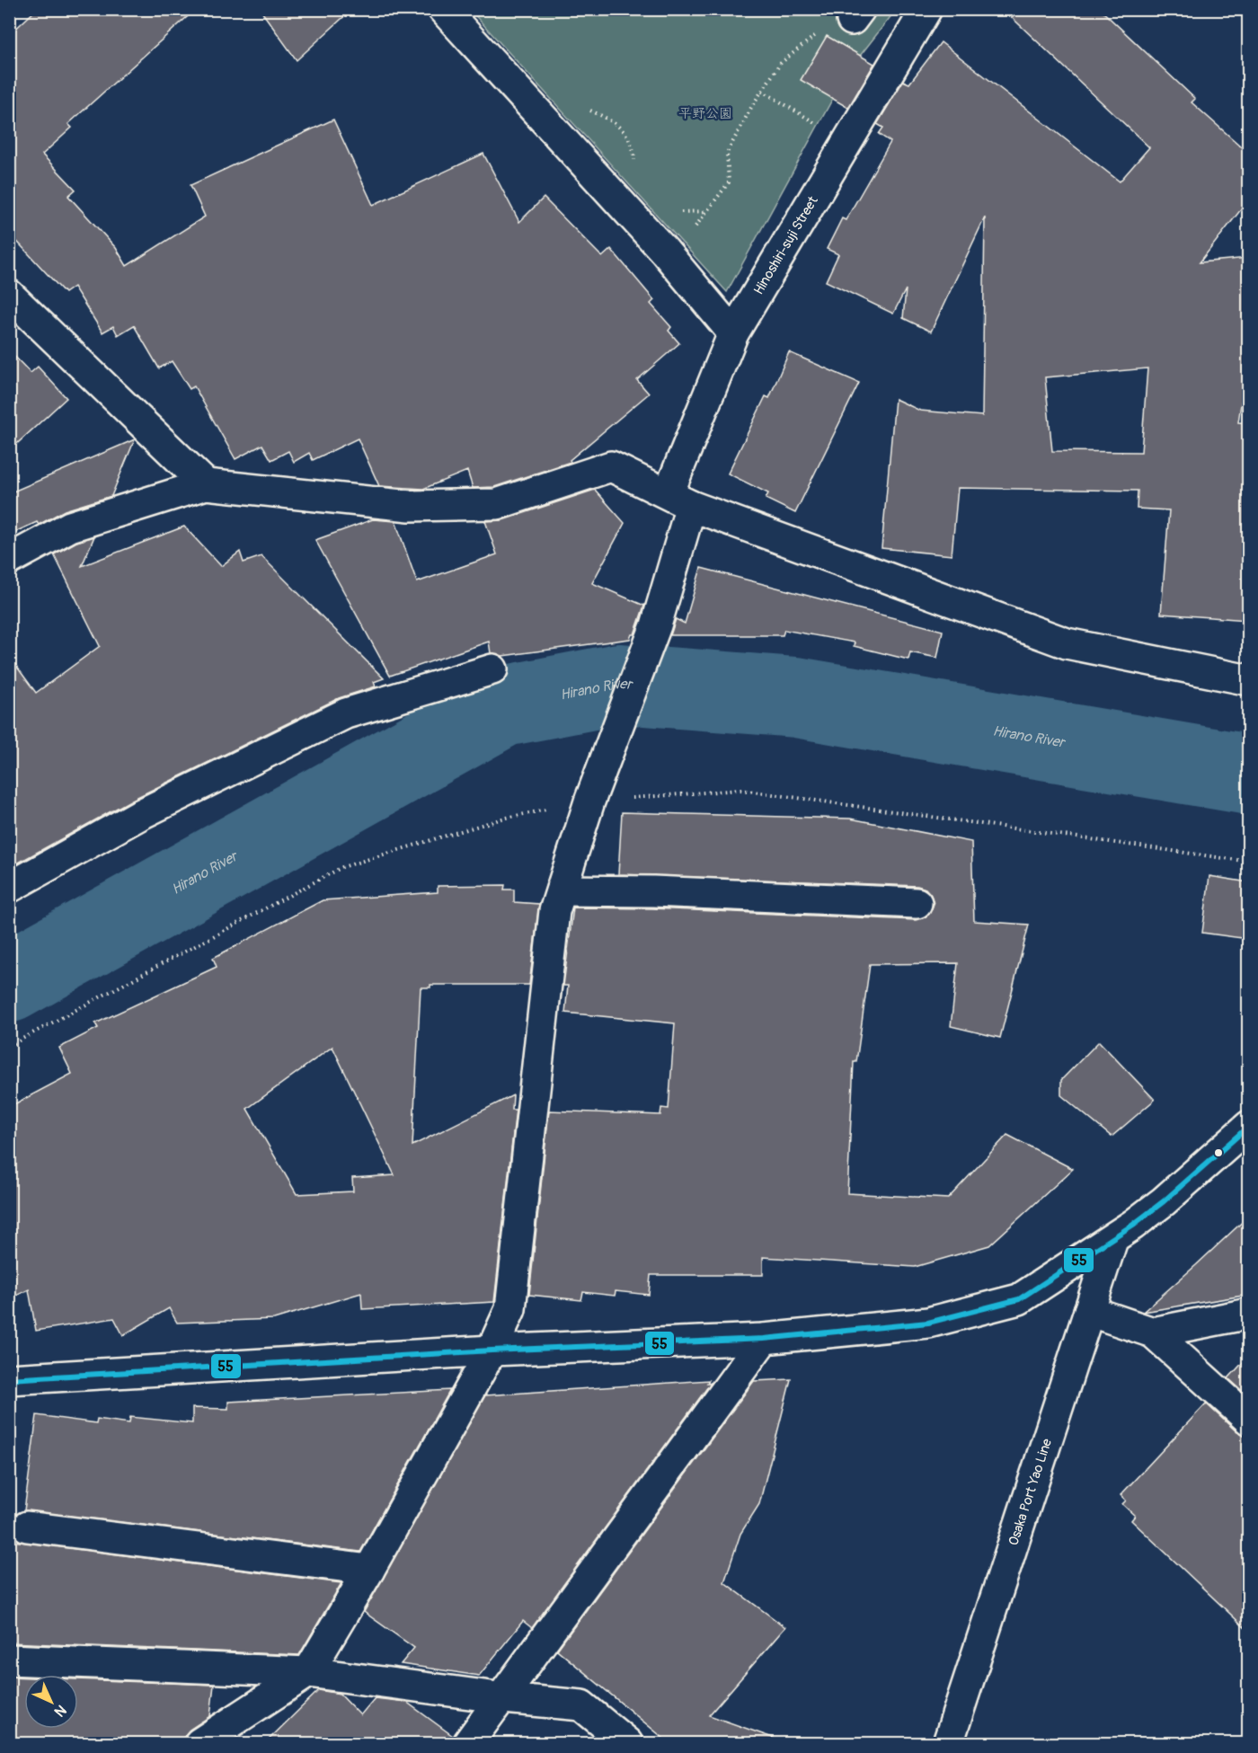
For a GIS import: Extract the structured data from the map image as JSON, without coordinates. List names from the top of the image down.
{
  "streets": {
    "main road": ["Hinoshiri-suji Street", "Osaka Port Yao Line"]
  },
  "water": ["Hirano River"],
  "parks": ["平野公園"],
  "lines": ["transit line 55"],
  "north": "bottom right"
}
